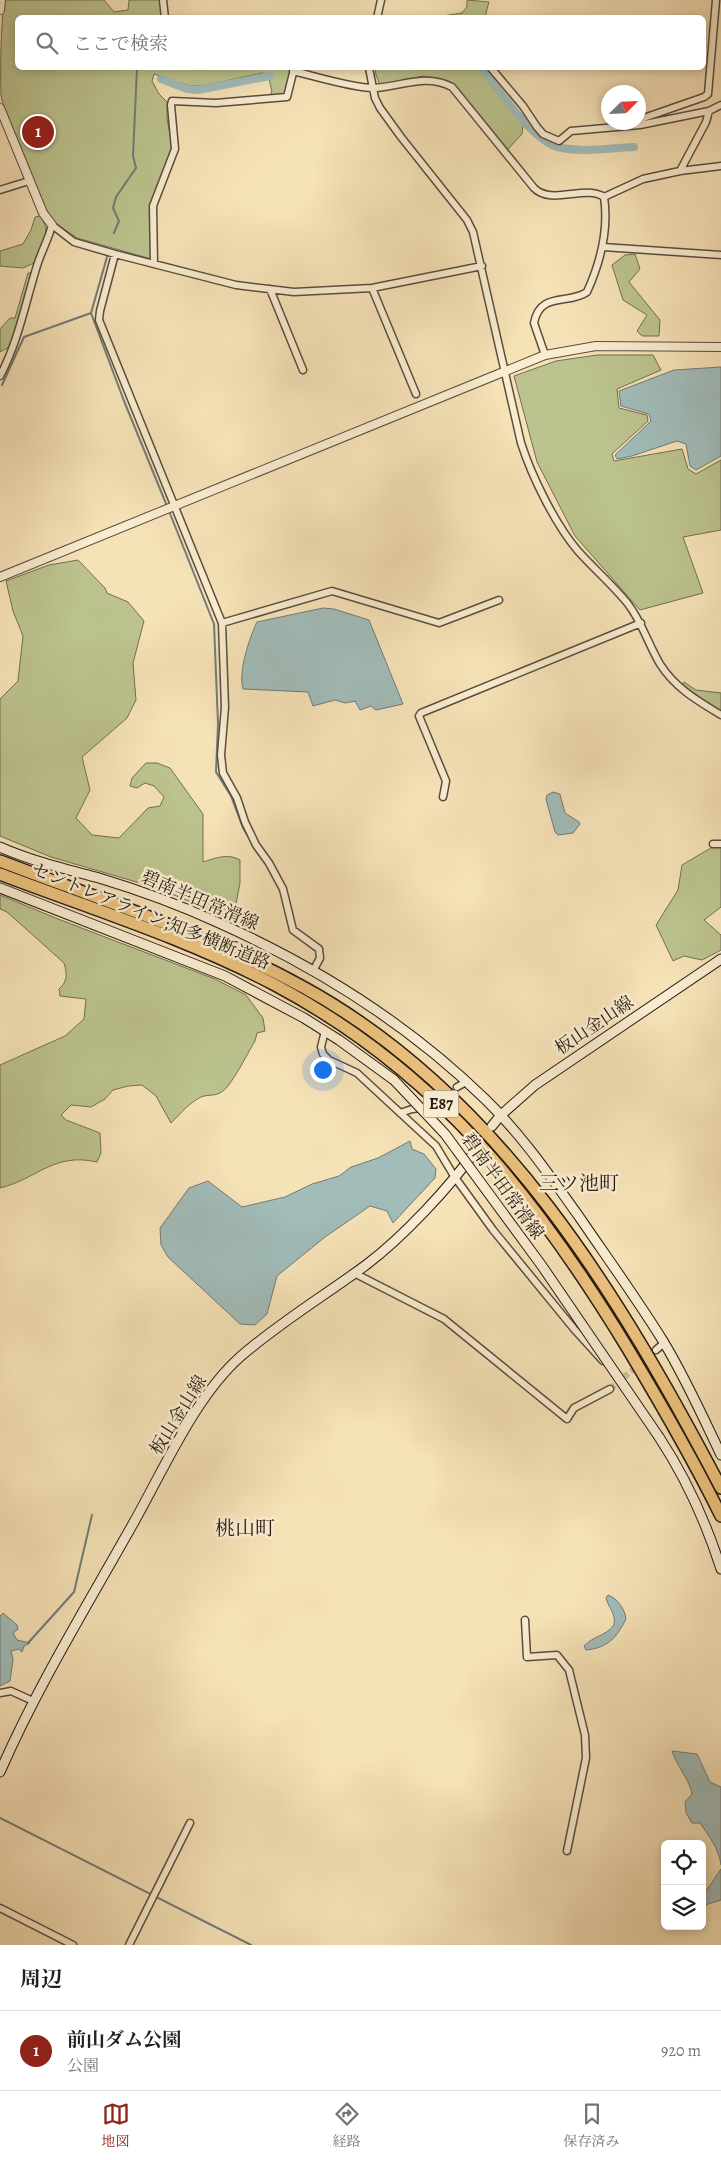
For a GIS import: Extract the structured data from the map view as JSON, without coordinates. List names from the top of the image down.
{
  "streets": {
    "highway": ["セントレアライン;知多横断道路", "E87"],
    "main road": ["碧南半田常滑線", "板山金山線"]
  },
  "crossings": [
    ["碧南半田常滑線", "板山金山線"]
  ],
  "districts": ["三ツ池町", "桃山町"],
  "north": "top right",
  "page": {
    "search": "ここで検索",
    "pins": "1",
    "heading": "周辺",
    "list": [
      {
        "mark": "1",
        "name": "前山ダム公園",
        "note": "公園",
        "value": "920 m"
      }
    ],
    "nav": ["地図", "経路", "保存済み"]
  }
}
